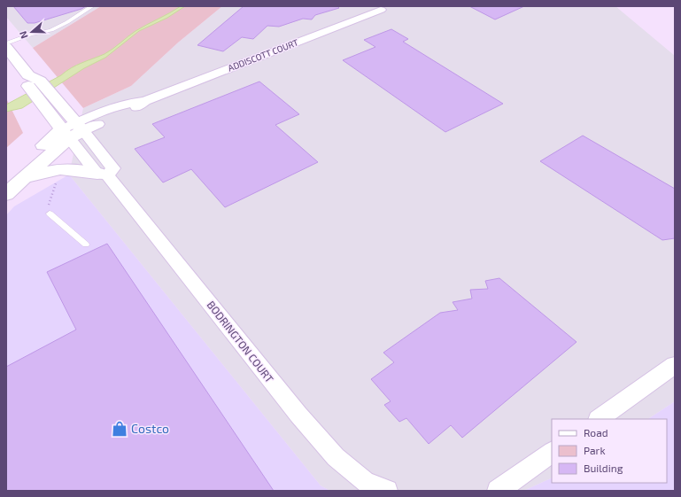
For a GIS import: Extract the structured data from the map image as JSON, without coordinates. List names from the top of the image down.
{
  "streets": {
    "street": ["ADDISCOTT COURT", "BODRINGTON COURT"]
  },
  "crossings": [
    ["ADDISCOTT COURT", "BODRINGTON COURT"]
  ],
  "places": {
    "shop": ["Costco"]
  },
  "legend": ["Road", "Park", "Building"],
  "north": "left"
}
